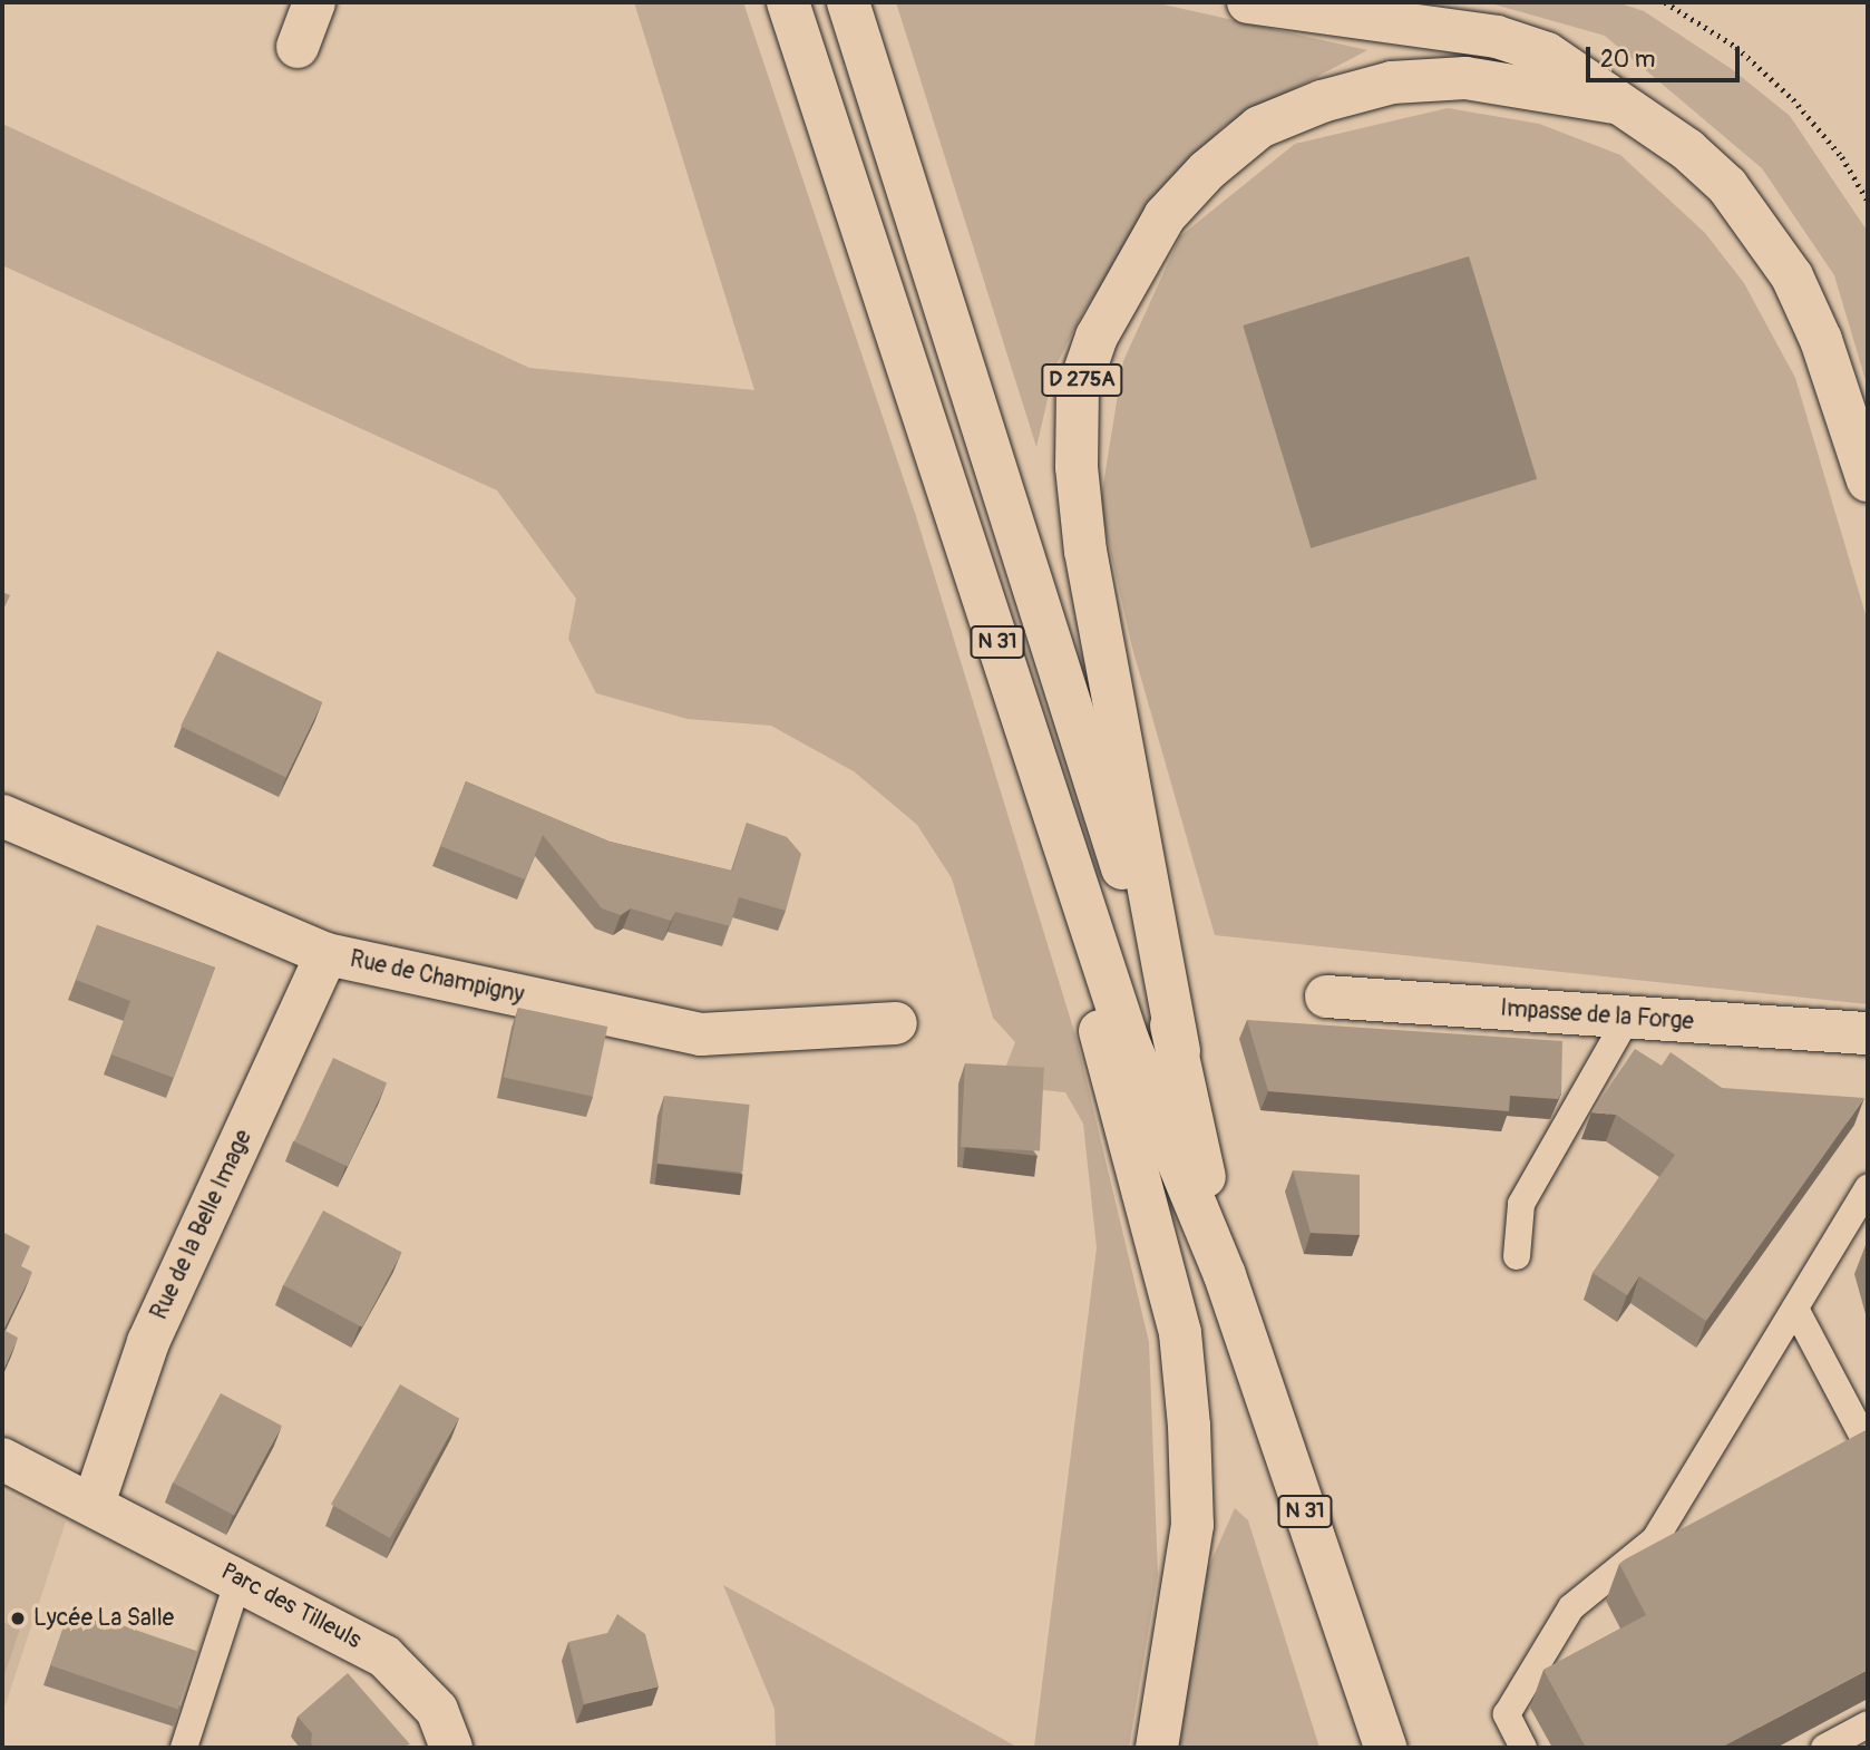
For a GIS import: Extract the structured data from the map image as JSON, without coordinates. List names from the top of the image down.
{
  "streets": {
    "main road": [
      "D 275A",
      "N 31",
      "Rue de Champigny",
      "Impasse de la Forge",
      "Rue de la Belle Image",
      "Parc des Tilleuls"
    ]
  },
  "crossings": [
    ["D 275A", "N 31"],
    ["Rue de Champigny", "Rue de la Belle Image"],
    ["Rue de la Belle Image", "Parc des Tilleuls"]
  ],
  "places": ["Lycée La Salle"],
  "scale_bar": "20 m"
}
